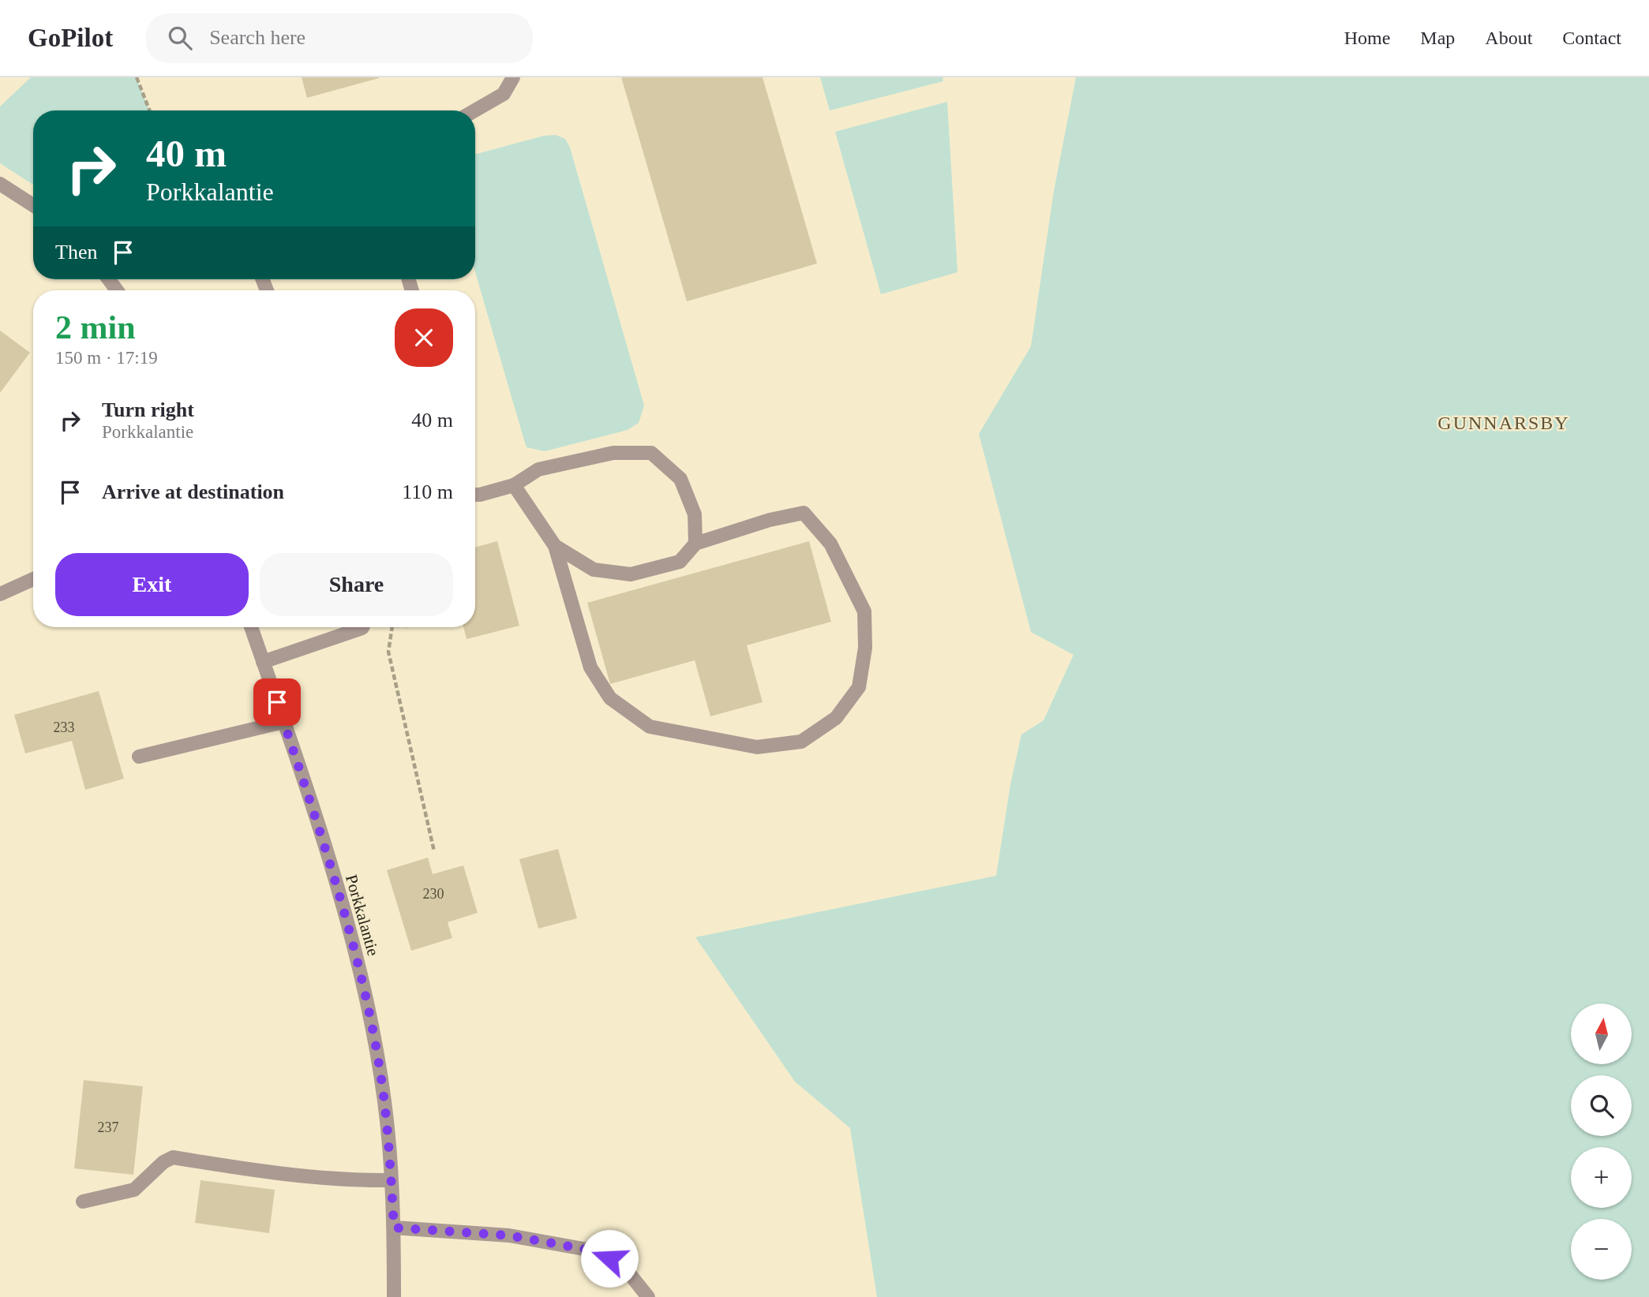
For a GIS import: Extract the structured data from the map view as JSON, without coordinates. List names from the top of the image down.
{
  "streets": {
    "street": ["Porkkalantie"]
  },
  "districts": ["GUNNARSBY"],
  "house_numbers": ["233", "230", "237"],
  "north": "top",
  "page": {
    "header": "GoPilot",
    "search": "Search here",
    "nav": [
      "Home",
      "Map",
      "About",
      "Contact"
    ],
    "turn": ["40 m", "Porkkalantie"],
    "then": "Then",
    "heading": ["2 min", "150 m · 17:19"],
    "list": [
      {
        "name": "Turn right",
        "note": "Porkkalantie",
        "value": "40 m"
      },
      {
        "name": "Arrive at destination",
        "value": "110 m"
      }
    ],
    "buttons": ["Exit", "Share"],
    "map_buttons": ["+", "−"]
  }
}
